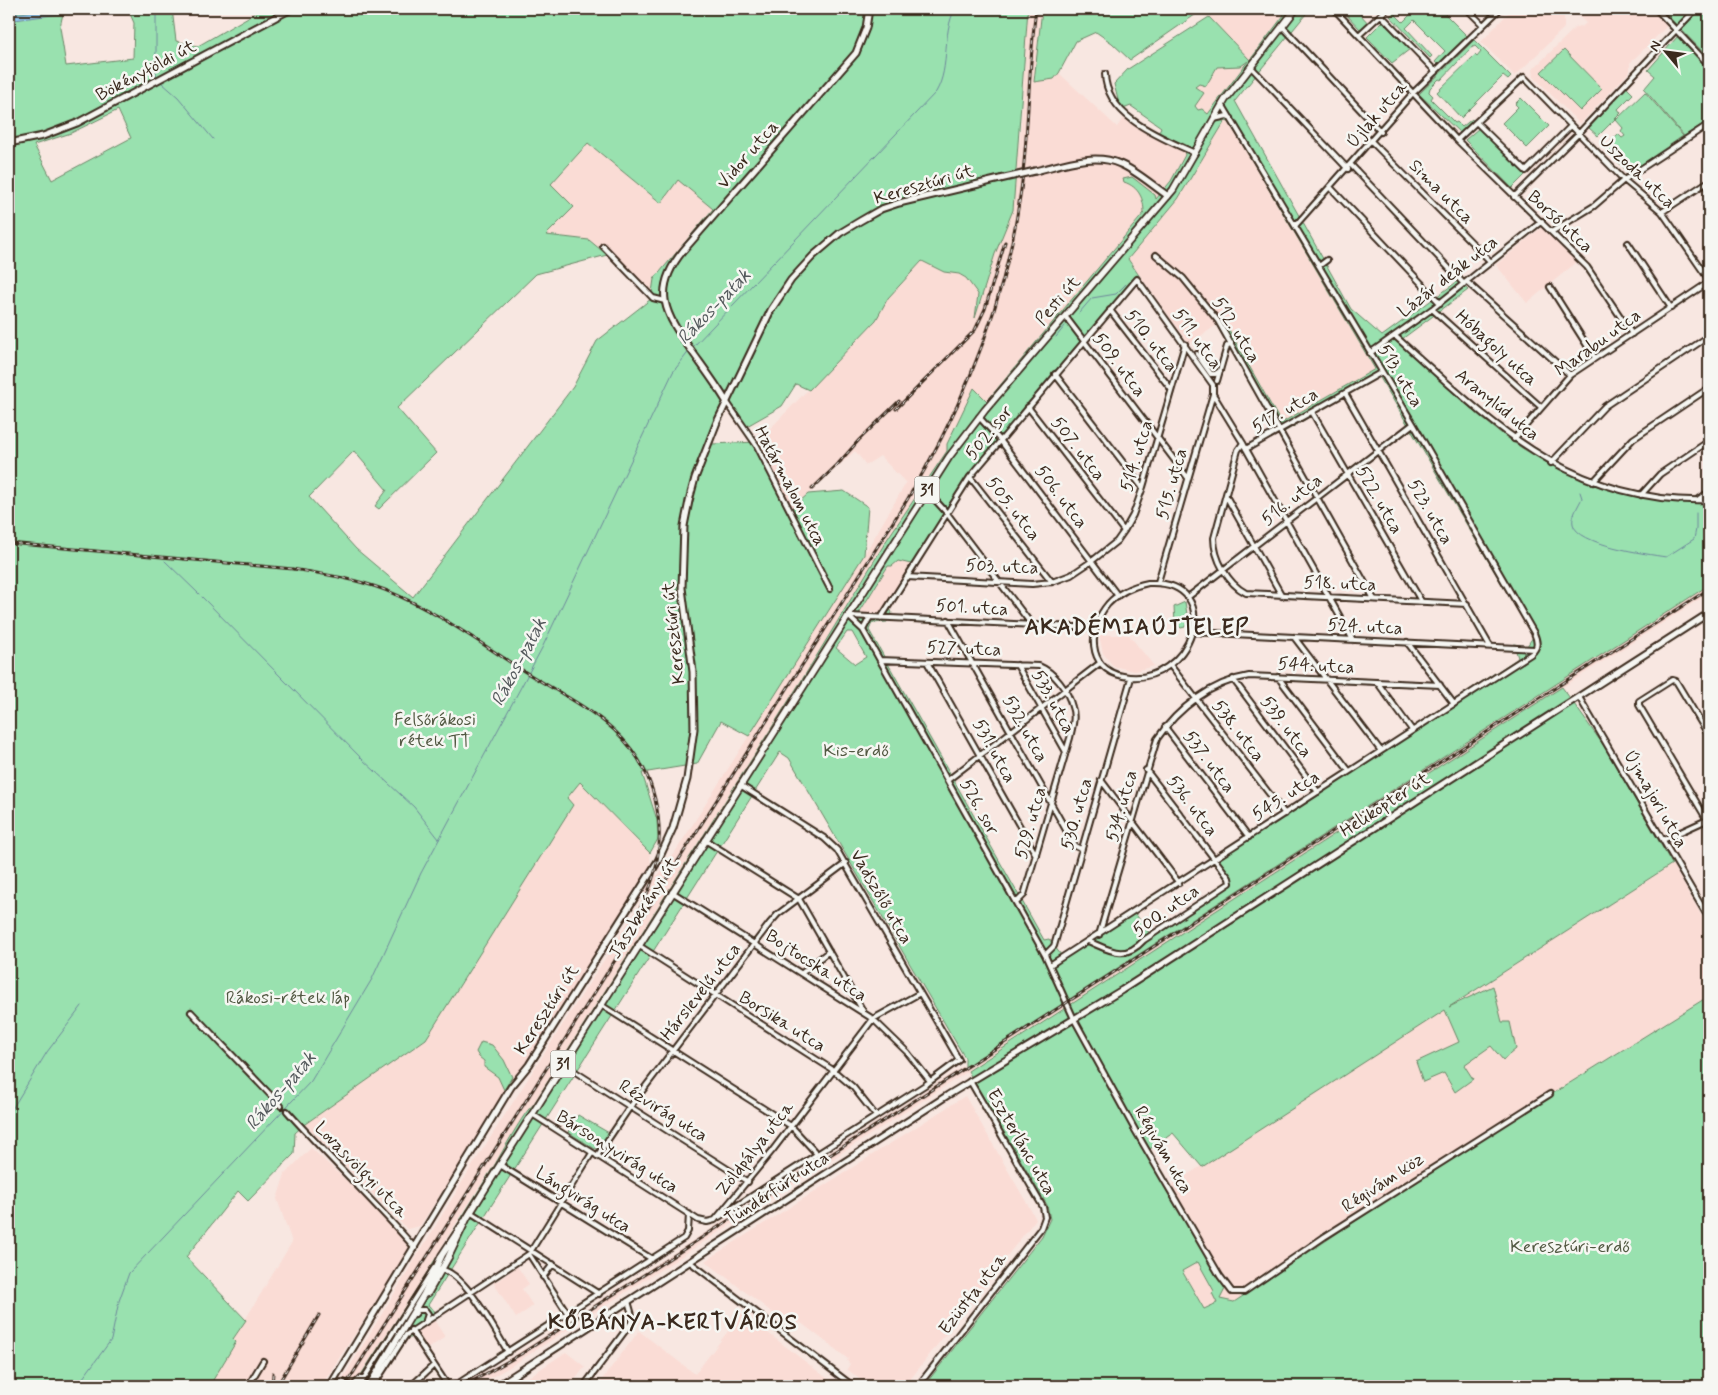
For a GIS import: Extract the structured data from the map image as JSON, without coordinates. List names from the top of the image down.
{
  "streets": {
    "main road": ["Pesti út", "31", "Jászberényi út"],
    "street": [
      "Bökényföldi út",
      "Újlak utca",
      "Vidor utca",
      "Uszoda utca",
      "Keresztúri út",
      "Sima utca",
      "Borsó utca",
      "Lázár deák utca",
      "512. utca",
      "511. utca",
      "510. utca",
      "Marabu utca",
      "Hóbagoly utca",
      "509. utca",
      "513. utca",
      "Aranylúd utca",
      "517. utca",
      "502. sor",
      "507. utca",
      "514. utca",
      "515. utca",
      "Határmalom utca",
      "506. utca",
      "516. utca",
      "522. utca",
      "505. utca",
      "523. utca",
      "503. utca",
      "518. utca",
      "501. utca",
      "524. utca",
      "527. utca",
      "544. utca",
      "533. utca",
      "539. utca",
      "532. utca",
      "538. utca",
      "531. utca",
      "537. utca",
      "545. utca",
      "Újmajori utca",
      "Helikopter út",
      "534. utca",
      "536. utca",
      "526. sor",
      "530. utca",
      "529. utca",
      "Vadszőlő utca",
      "500. utca",
      "Bojtocska utca",
      "Hárslevelű utca",
      "Borsika utca",
      "Rézvirág utca",
      "Eszterlánc utca",
      "Zöldpálya utca",
      "Régivám utca",
      "Bársonyvirág utca",
      "Lovasvölgyi utca",
      "Régivám köz",
      "Tündérfürt utca",
      "Lángvirág utca",
      "Ezüstfa utca"
    ]
  },
  "crossings": [
    ["Újlak utca", "Sima utca"],
    ["Újlak utca", "Borsó utca"],
    ["Újlak utca", "513. utca"],
    ["Vidor utca", "Határmalom utca"],
    ["Uszoda utca", "Marabu utca"],
    ["Keresztúri út", "Pesti út"],
    ["Keresztúri út", "Határmalom utca"],
    ["Keresztúri út", "Lovasvölgyi utca"],
    ["Sima utca", "Lázár deák utca"],
    ["Borsó utca", "Lázár deák utca"],
    ["Borsó utca", "Marabu utca"],
    ["Lázár deák utca", "Hóbagoly utca"],
    ["Lázár deák utca", "513. utca"],
    ["Lázár deák utca", "Aranylúd utca"],
    ["Pesti út", "509. utca"],
    ["Pesti út", "513. utca"],
    ["Pesti út", "506. utca"],
    ["Pesti út", "501. utca"],
    ["Pesti út", "526. sor"],
    ["Pesti út", "Jászberényi út"],
    ["512. utca", "517. utca"],
    ["512. utca", "516. utca"],
    ["512. utca", "518. utca"],
    ["511. utca", "517. utca"],
    ["511. utca", "502. sor"],
    ["511. utca", "514. utca"],
    ["511. utca", "515. utca"],
    ["510. utca", "502. sor"],
    ["510. utca", "514. utca"],
    ["Marabu utca", "Hóbagoly utca"],
    ["Marabu utca", "Aranylúd utca"],
    ["509. utca", "502. sor"],
    ["509. utca", "514. utca"],
    ["509. utca", "515. utca"],
    ["513. utca", "517. utca"],
    ["513. utca", "516. utca"],
    ["513. utca", "524. utca"],
    ["513. utca", "545. utca"],
    ["517. utca", "516. utca"],
    ["517. utca", "522. utca"],
    ["517. utca", "523. utca"],
    ["517. utca", "518. utca"],
    ["502. sor", "507. utca"],
    ["502. sor", "506. utca"],
    ["502. sor", "505. utca"],
    ["502. sor", "503. utca"],
    ["502. sor", "501. utca"],
    ["507. utca", "514. utca"],
    ["514. utca", "506. utca"],
    ["514. utca", "503. utca"],
    ["515. utca", "506. utca"],
    ["515. utca", "516. utca"],
    ["515. utca", "501. utca"],
    ["515. utca", "524. utca"],
    ["515. utca", "538. utca"],
    ["515. utca", "530. utca"],
    ["506. utca", "516. utca"],
    ["506. utca", "503. utca"],
    ["506. utca", "501. utca"],
    ["506. utca", "524. utca"],
    ["506. utca", "538. utca"],
    ["506. utca", "530. utca"],
    ["516. utca", "522. utca"],
    ["516. utca", "523. utca"],
    ["516. utca", "518. utca"],
    ["516. utca", "501. utca"],
    ["516. utca", "524. utca"],
    ["516. utca", "538. utca"],
    ["516. utca", "530. utca"],
    ["522. utca", "518. utca"],
    ["505. utca", "503. utca"],
    ["523. utca", "518. utca"],
    ["523. utca", "524. utca"],
    ["501. utca", "524. utca"],
    ["501. utca", "532. utca"],
    ["501. utca", "538. utca"],
    ["501. utca", "526. sor"],
    ["501. utca", "530. utca"],
    ["501. utca", "Jászberényi út"],
    ["524. utca", "538. utca"],
    ["524. utca", "545. utca"],
    ["524. utca", "530. utca"],
    ["527. utca", "533. utca"],
    ["527. utca", "532. utca"],
    ["527. utca", "531. utca"],
    ["527. utca", "526. sor"],
    ["527. utca", "529. utca"],
    ["544. utca", "539. utca"],
    ["544. utca", "538. utca"],
    ["544. utca", "534. utca"],
    ["533. utca", "529. utca"],
    ["539. utca", "545. utca"],
    ["532. utca", "530. utca"],
    ["532. utca", "529. utca"],
    ["538. utca", "545. utca"],
    ["538. utca", "534. utca"],
    ["538. utca", "530. utca"],
    ["531. utca", "529. utca"],
    ["537. utca", "545. utca"],
    ["537. utca", "534. utca"],
    ["545. utca", "534. utca"],
    ["545. utca", "536. utca"],
    ["545. utca", "526. sor"],
    ["545. utca", "500. utca"],
    ["Újmajori utca", "Helikopter út"],
    ["Helikopter út", "526. sor"],
    ["Helikopter út", "Régivám utca"],
    ["Helikopter út", "Tündérfürt utca"],
    ["534. utca", "536. utca"],
    ["536. utca", "500. utca"],
    ["526. sor", "530. utca"],
    ["526. sor", "529. utca"],
    ["526. sor", "Jászberényi út"],
    ["526. sor", "Régivám utca"],
    ["526. sor", "Tündérfürt utca"],
    ["Vadszőlő utca", "Jászberényi út"],
    ["Vadszőlő utca", "Bojtocska utca"],
    ["Vadszőlő utca", "Hárslevelű utca"],
    ["Vadszőlő utca", "Zöldpálya utca"],
    ["Jászberényi út", "Bojtocska utca"],
    ["Jászberényi út", "Borsika utca"],
    ["Jászberényi út", "Rézvirág utca"],
    ["Jászberényi út", "Bársonyvirág utca"],
    ["Jászberényi út", "Lángvirág utca"],
    ["Bojtocska utca", "Hárslevelű utca"],
    ["Bojtocska utca", "Zöldpálya utca"],
    ["Hárslevelű utca", "Borsika utca"],
    ["Hárslevelű utca", "Rézvirág utca"],
    ["Hárslevelű utca", "Bársonyvirág utca"],
    ["Borsika utca", "Zöldpálya utca"],
    ["Rézvirág utca", "Zöldpálya utca"],
    ["Eszterlánc utca", "Tündérfürt utca"],
    ["Eszterlánc utca", "Ezüstfa utca"],
    ["Zöldpálya utca", "Bársonyvirág utca"],
    ["Régivám utca", "Régivám köz"],
    ["Régivám utca", "Tündérfürt utca"]
  ],
  "districts": ["AKADÉMIAÚJTELEP", "KŐBÁNYA-KERTVÁROS"],
  "water": ["Rákos-patak"],
  "parks": [
    "Felsőrákosi rétek TT",
    "Kis-erdő",
    "Rákosi-rétek láp",
    "Keresztúri-erdő"
  ],
  "north": "top left"
}
